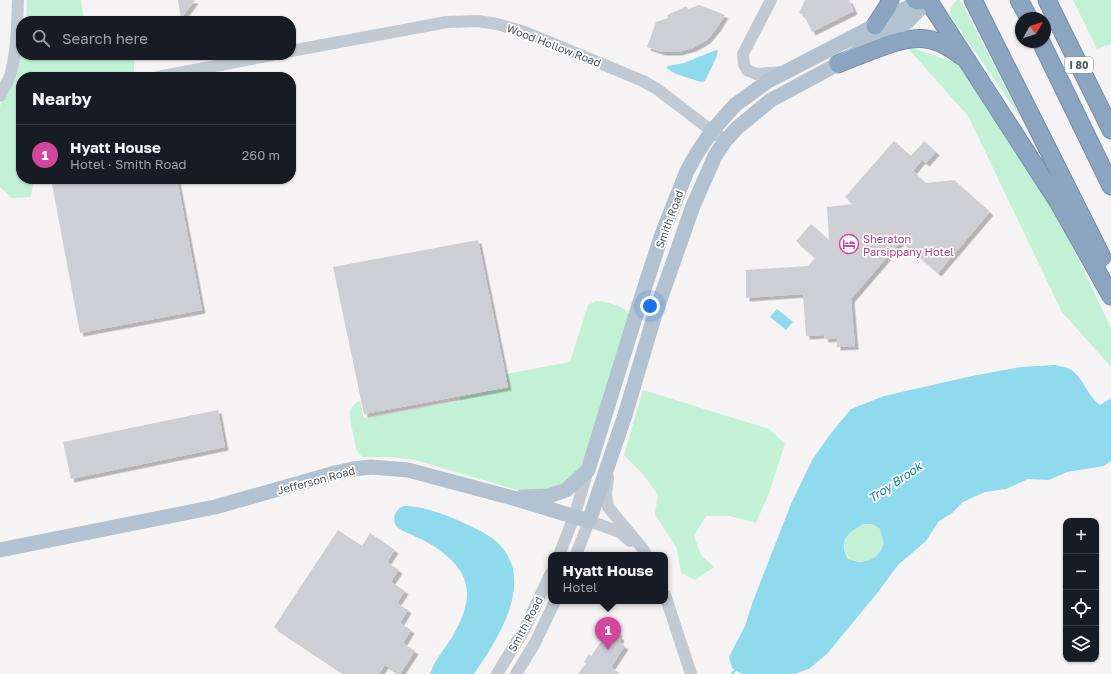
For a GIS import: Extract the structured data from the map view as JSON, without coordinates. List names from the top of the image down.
{
  "streets": {
    "highway": ["I 80"],
    "main road": ["Smith Road", "Jefferson Road"],
    "street": ["Wood Hollow Road"]
  },
  "crossings": [
    ["Wood Hollow Road", "Smith Road"],
    ["Smith Road", "Jefferson Road"]
  ],
  "water": ["Troy Brook"],
  "places": {
    "hotel": ["Sheraton Parsippany Hotel"]
  },
  "north": "top right",
  "page": {
    "search": "Search here",
    "heading": "Nearby",
    "list": [
      {
        "mark": "1",
        "name": "Hyatt House",
        "note": "Hotel · Smith Road",
        "value": "260 m"
      }
    ],
    "map_buttons": ["+", "−"],
    "popup": ["Hyatt House", "Hotel"],
    "pins": "1"
  }
}
